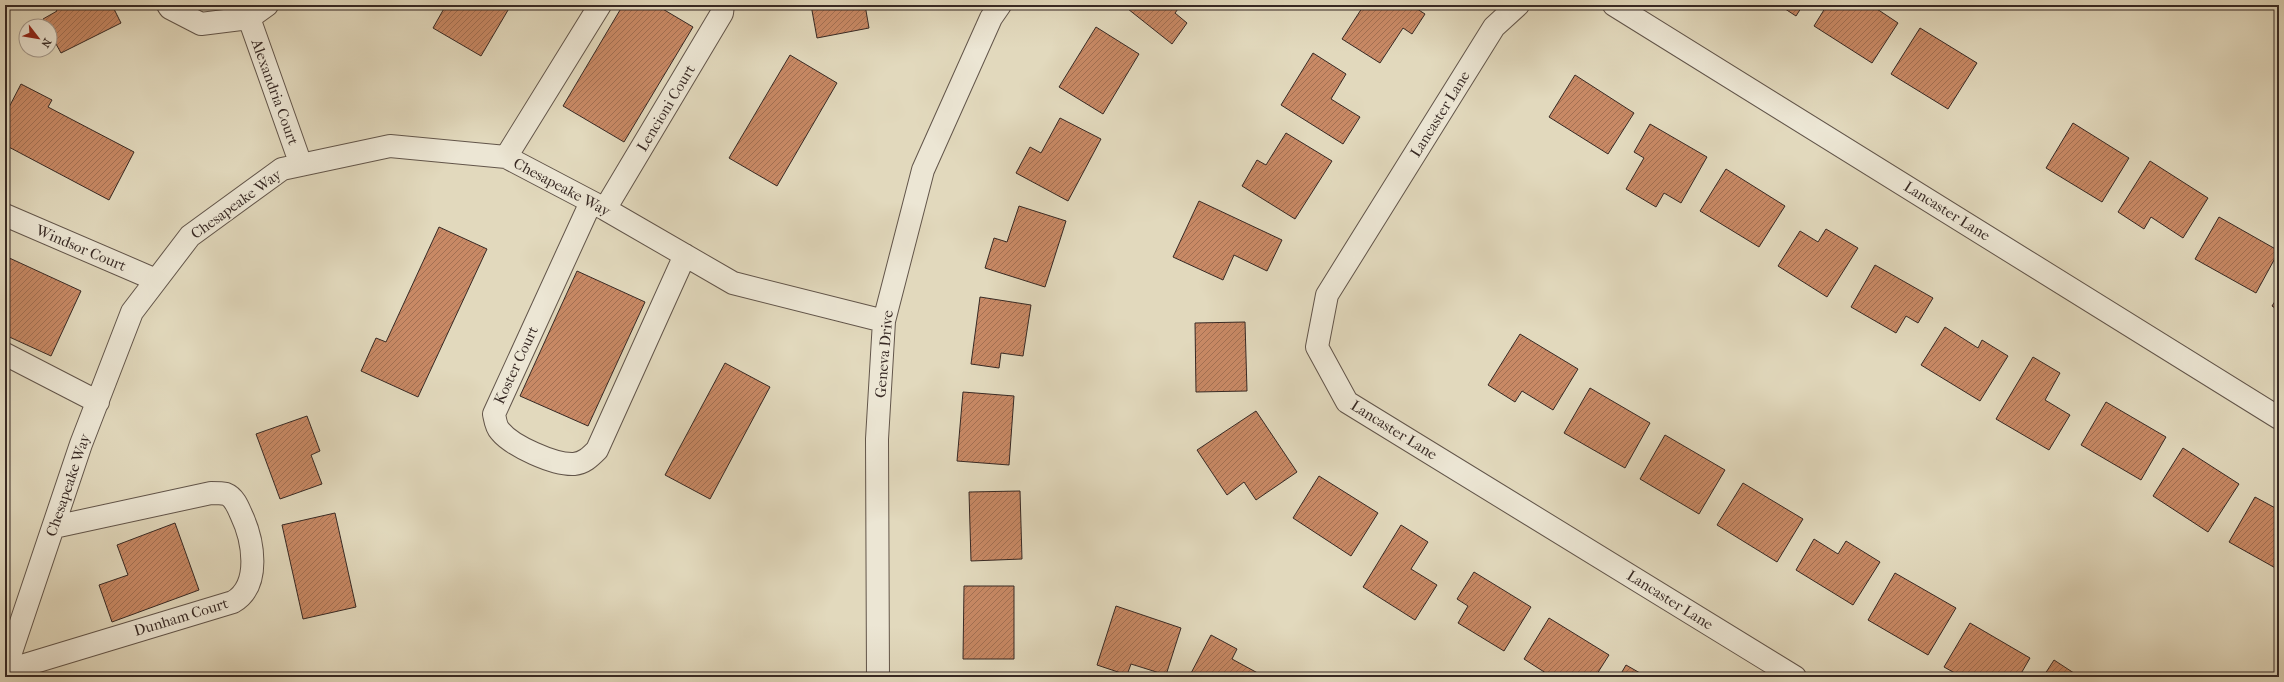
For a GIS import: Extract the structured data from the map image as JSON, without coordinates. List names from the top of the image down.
{
  "streets": {
    "street": [
      "Alexandria Court",
      "Lencioni Court",
      "Lancaster Lane",
      "Chesapeake Way",
      "Windsor Court",
      "Geneva Drive",
      "Koster Court",
      "Dunham Court"
    ]
  },
  "crossings": [
    ["Alexandria Court", "Chesapeake Way"],
    ["Lencioni Court", "Chesapeake Way"],
    ["Lencioni Court", "Koster Court"],
    ["Chesapeake Way", "Windsor Court"],
    ["Chesapeake Way", "Geneva Drive"],
    ["Chesapeake Way", "Koster Court"],
    ["Chesapeake Way", "Dunham Court"]
  ],
  "north": "bottom right"
}
